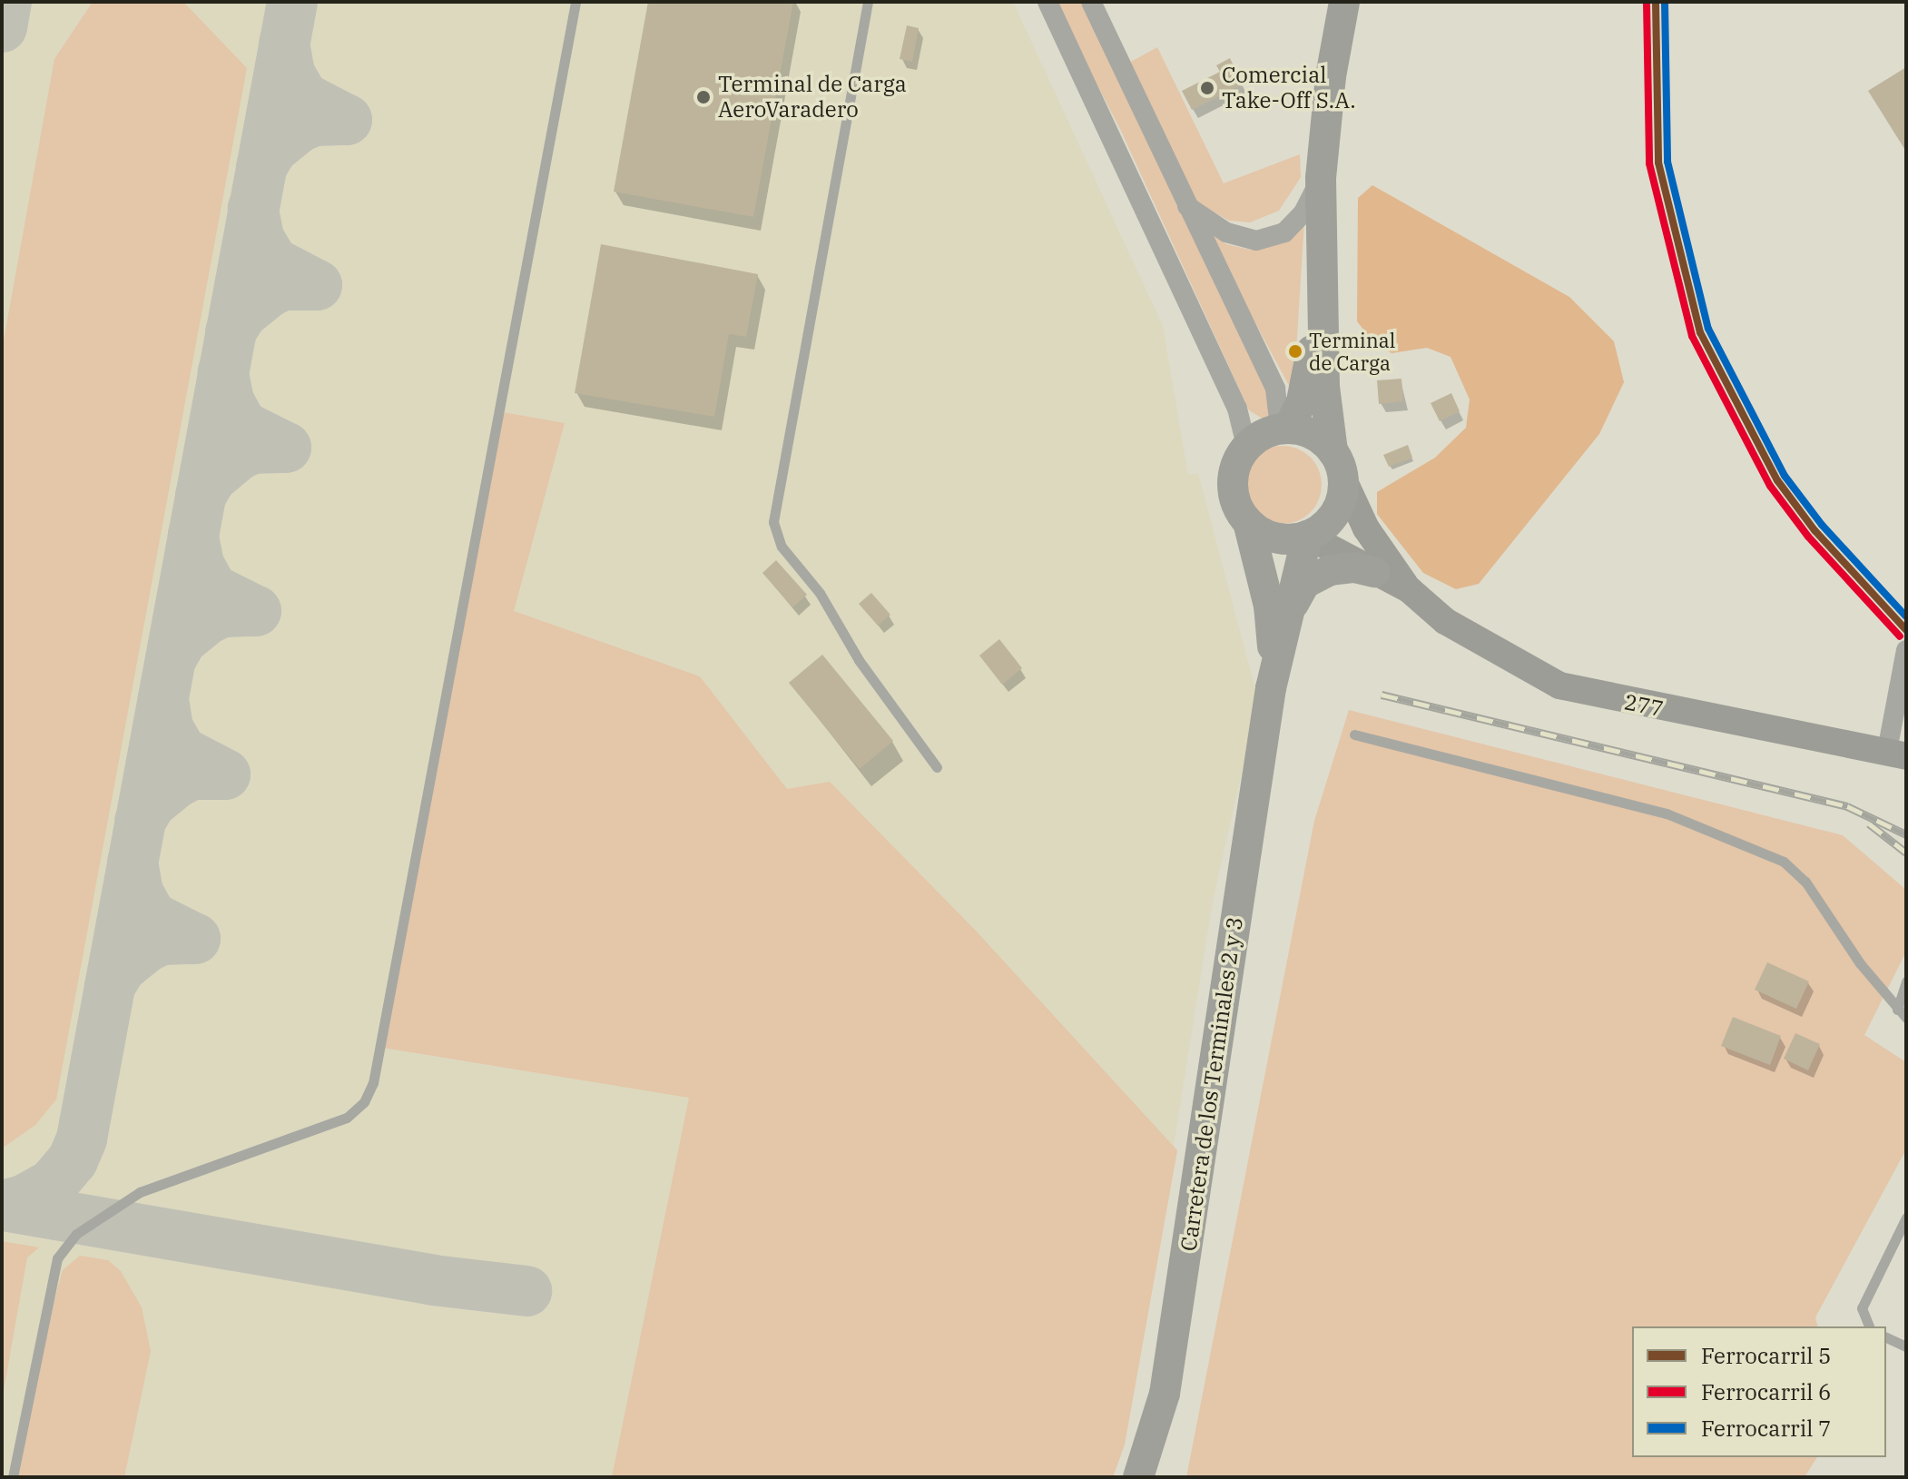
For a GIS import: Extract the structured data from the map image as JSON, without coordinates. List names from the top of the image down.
{
  "streets": {
    "main road": ["Carretera de los Terminales 2 y 3"],
    "street": ["277"]
  },
  "crossings": [
    ["277", "Carretera de los Terminales 2 y 3"]
  ],
  "places": ["Comercial Take-Off S.A.", "Terminal de Carga AeroVaradero", "Terminal de Carga"],
  "lines": ["rail line 5", "rail line 6", "rail line 7"],
  "legend": ["Ferrocarril 5", "Ferrocarril 6", "Ferrocarril 7"]
}
